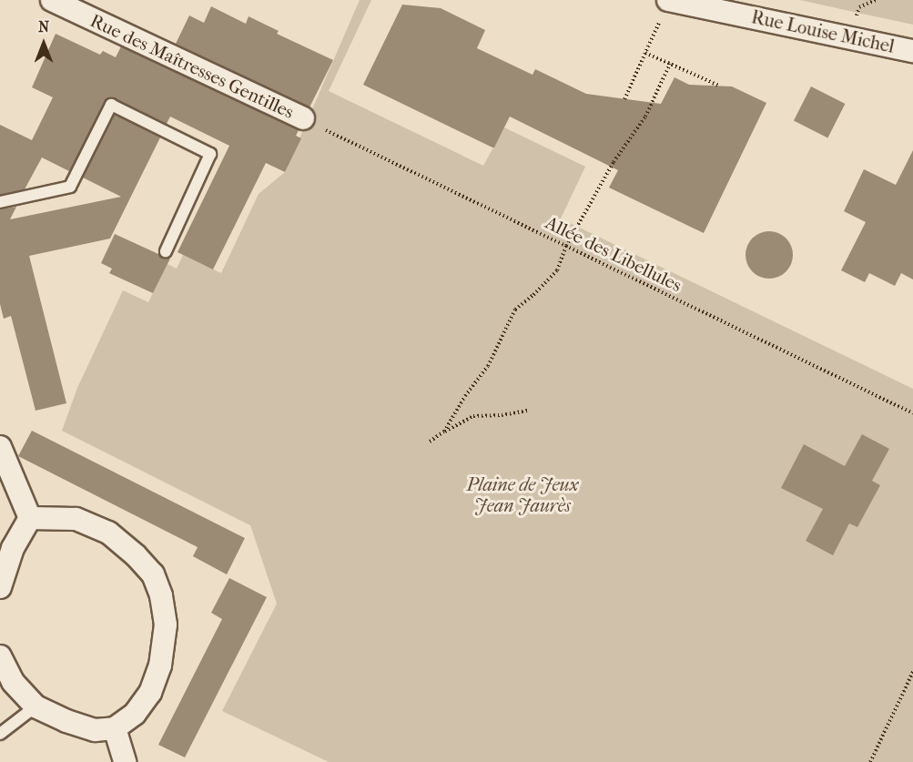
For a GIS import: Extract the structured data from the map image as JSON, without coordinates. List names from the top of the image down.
{
  "streets": {
    "street": ["Rue Louise Michel", "Rue des Maîtresses Gentilles"],
    "path": ["Allée des Libellules"]
  },
  "crossings": [
    ["Rue des Maîtresses Gentilles", "Allée des Libellules"]
  ],
  "parks": ["Plaine de Jeux Jean Jaurès"],
  "north": "top"
}
